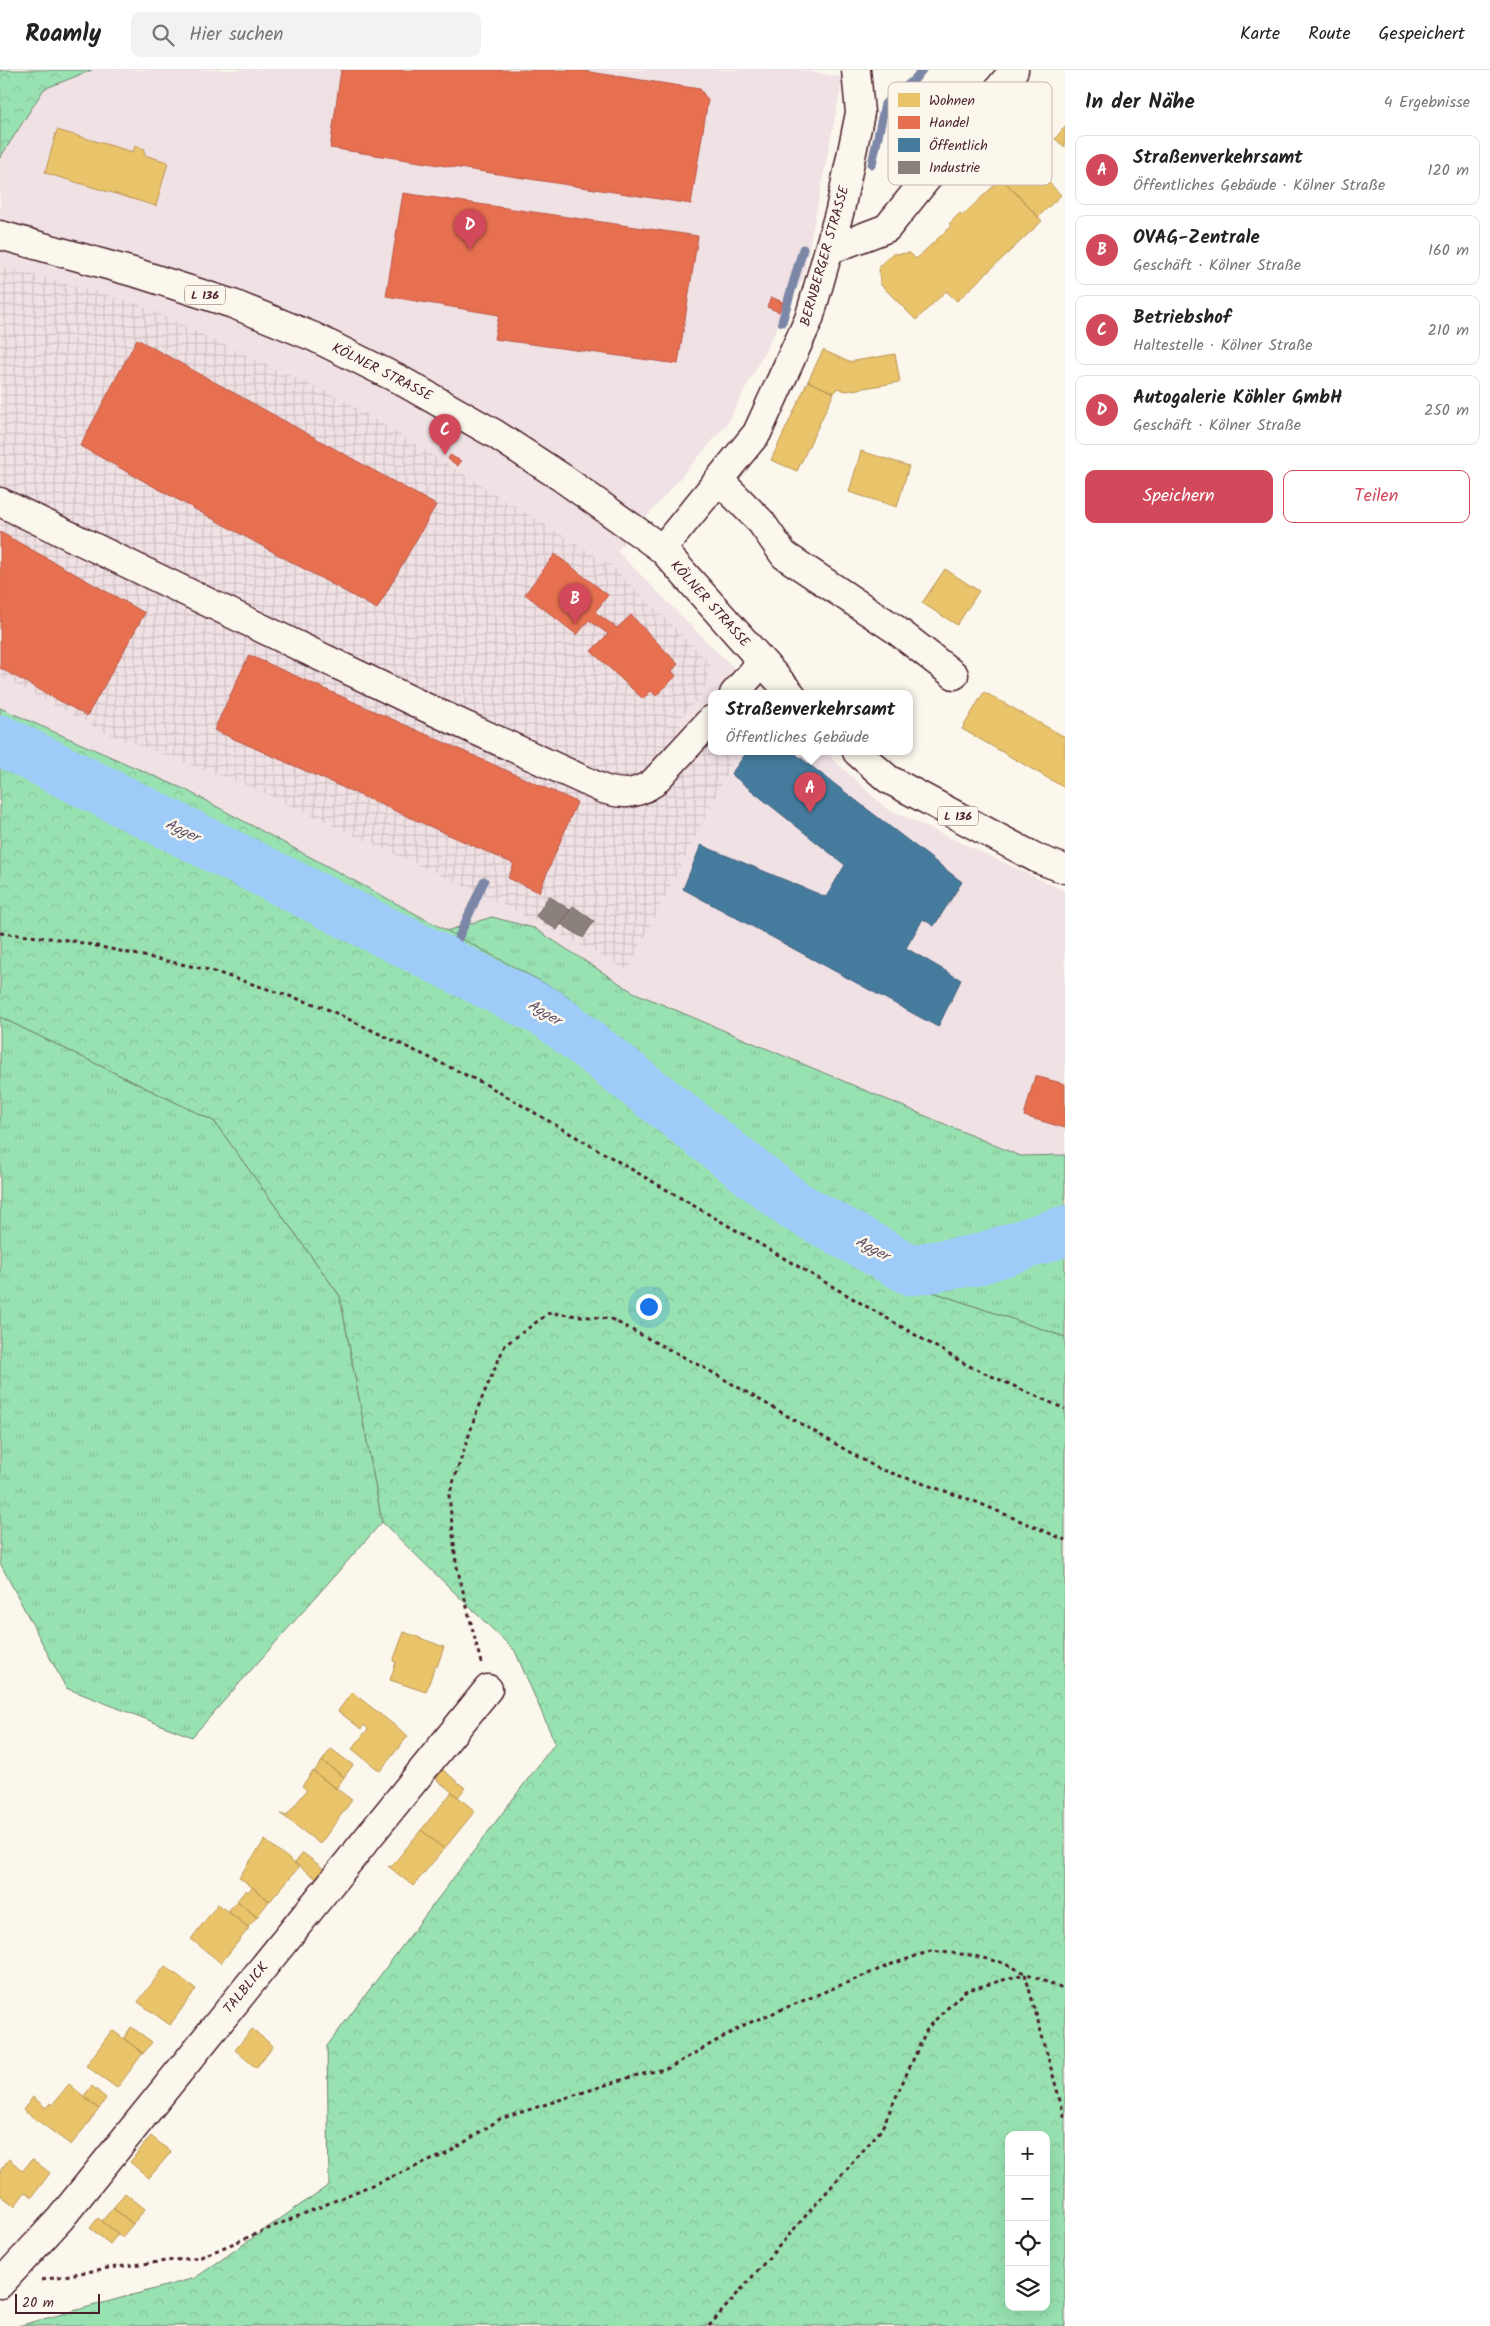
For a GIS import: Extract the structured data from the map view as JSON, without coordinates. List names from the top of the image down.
{
  "streets": {
    "street": [
      "BERNBERGER STRASSE",
      "L 136",
      "KÖLNER STRASSE",
      "TALBLICK"
    ]
  },
  "crossings": [
    ["BERNBERGER STRASSE", "KÖLNER STRASSE"]
  ],
  "water": ["Agger"],
  "legend": [
    "Wohnen",
    "Handel",
    "Öffentlich",
    "Industrie"
  ],
  "scale_bar": "20 m",
  "page": {
    "header": "Roamly",
    "search": "Hier suchen",
    "nav": ["Karte", "Route", "Gespeichert"],
    "heading": ["In der Nähe", "4 Ergebnisse"],
    "list": [
      {
        "mark": "A",
        "name": "Straßenverkehrsamt",
        "note": "Öffentliches Gebäude · Kölner Straße",
        "value": "120 m"
      },
      {
        "mark": "B",
        "name": "OVAG-Zentrale",
        "note": "Geschäft · Kölner Straße",
        "value": "160 m"
      },
      {
        "mark": "C",
        "name": "Betriebshof",
        "note": "Haltestelle · Kölner Straße",
        "value": "210 m"
      },
      {
        "mark": "D",
        "name": "Autogalerie Köhler GmbH",
        "note": "Geschäft · Kölner Straße",
        "value": "250 m"
      }
    ],
    "pins": [
      "D",
      "C",
      "B",
      "A"
    ],
    "buttons": ["Speichern", "Teilen"],
    "popup": ["Straßenverkehrsamt", "Öffentliches Gebäude"],
    "map_buttons": ["+", "−"],
    "scale": "20 m"
  }
}
